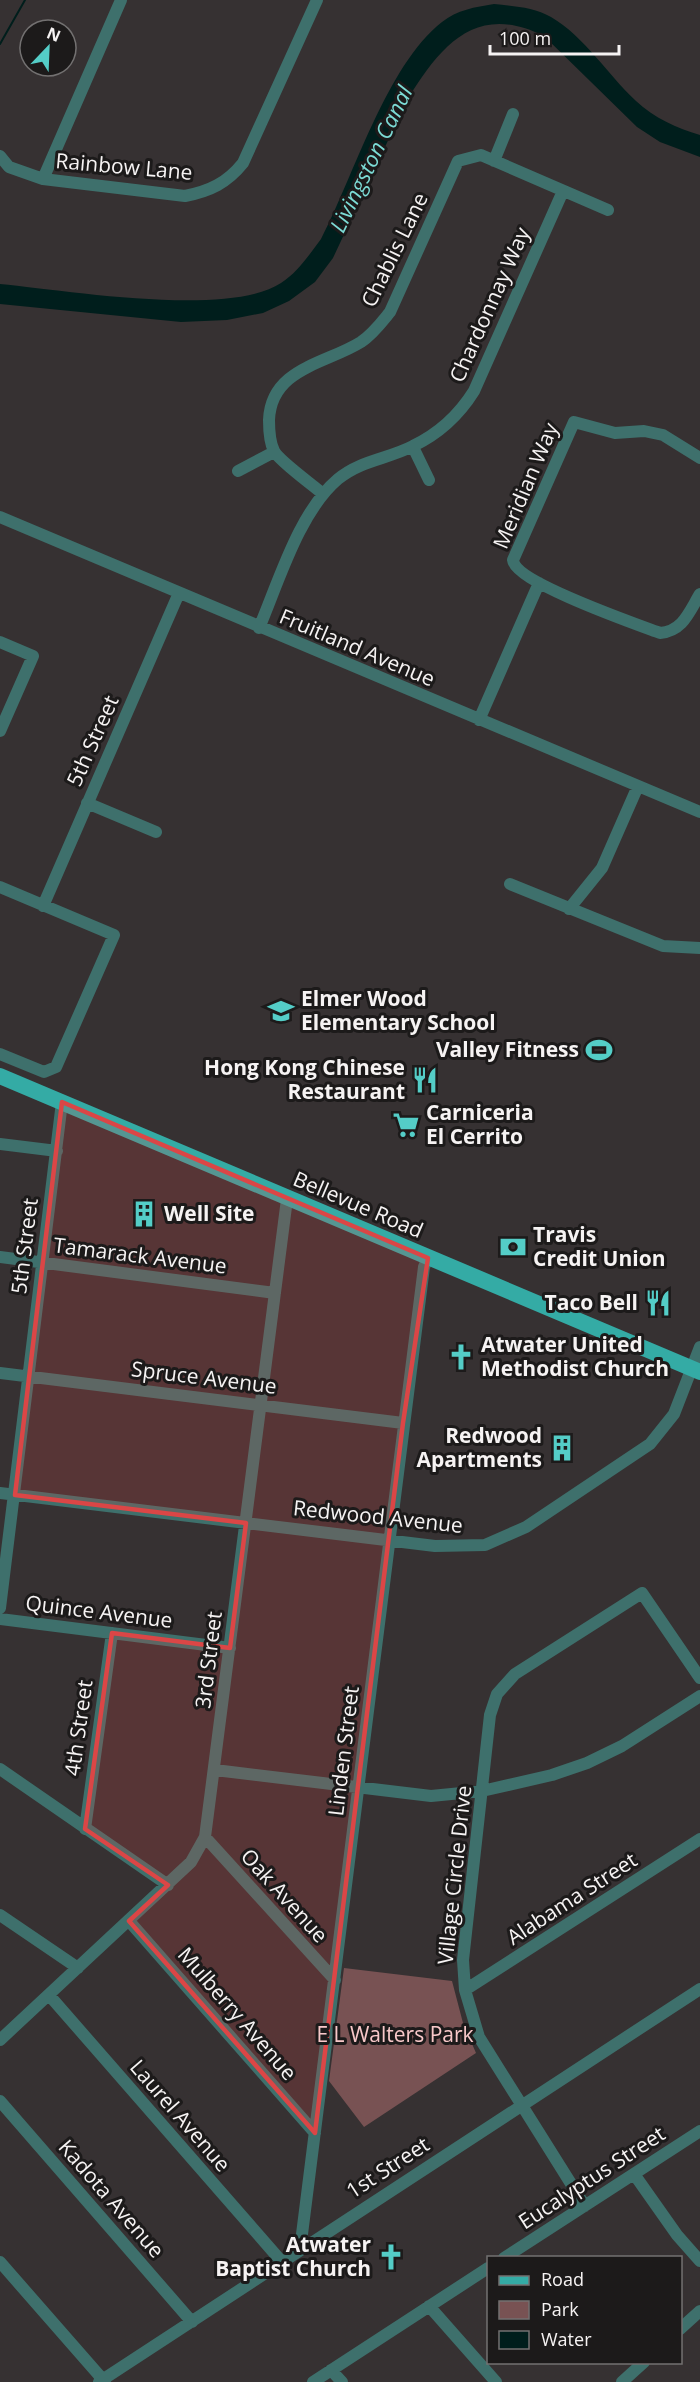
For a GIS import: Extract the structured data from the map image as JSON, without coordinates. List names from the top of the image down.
{
  "streets": {
    "main road": ["Bellevue Road"],
    "street": [
      "Rainbow Lane",
      "Chablis Lane",
      "Chardonnay Way",
      "Meridian Way",
      "Fruitland Avenue",
      "5th Street",
      "Tamarack Avenue",
      "Spruce Avenue",
      "Redwood Avenue",
      "Quince Avenue",
      "3rd Street",
      "4th Street",
      "Linden Street",
      "Village Circle Drive",
      "Oak Avenue",
      "Alabama Street",
      "Mulberry Avenue",
      "Laurel Avenue",
      "1st Street",
      "Eucalyptus Street",
      "Kadota Avenue"
    ]
  },
  "crossings": [
    ["Chardonnay Way", "Fruitland Avenue"],
    ["Fruitland Avenue", "5th Street"],
    ["5th Street", "Bellevue Road"],
    ["5th Street", "Tamarack Avenue"],
    ["5th Street", "Spruce Avenue"],
    ["5th Street", "Redwood Avenue"],
    ["Bellevue Road", "Redwood Avenue"],
    ["Bellevue Road", "3rd Street"],
    ["Bellevue Road", "Linden Street"],
    ["Tamarack Avenue", "3rd Street"],
    ["Spruce Avenue", "3rd Street"],
    ["Spruce Avenue", "Linden Street"],
    ["Redwood Avenue", "3rd Street"],
    ["Redwood Avenue", "Linden Street"],
    ["Quince Avenue", "3rd Street"],
    ["Quince Avenue", "4th Street"],
    ["3rd Street", "Oak Avenue"],
    ["3rd Street", "Mulberry Avenue"],
    ["3rd Street", "Laurel Avenue"],
    ["Linden Street", "Oak Avenue"],
    ["Linden Street", "Mulberry Avenue"],
    ["Linden Street", "1st Street"],
    ["Village Circle Drive", "Alabama Street"],
    ["Village Circle Drive", "1st Street"],
    ["Village Circle Drive", "Eucalyptus Street"],
    ["Laurel Avenue", "1st Street"],
    ["1st Street", "Kadota Avenue"]
  ],
  "water": ["Livingston Canal"],
  "parks": ["E L Walters Park"],
  "places": {
    "school or university": ["Elmer Wood Elementary School"],
    "sports": ["Valley Fitness"],
    "restaurant": ["Hong Kong Chinese Restaurant", "Taco Bell"],
    "supermarket": ["Carniceria El Cerrito"],
    "building": ["Well Site", "Redwood Apartments"],
    "bank": ["Travis Credit Union"],
    "church": ["Atwater United Methodist Church", "Atwater Baptist Church"]
  },
  "legend": ["Road", "Park", "Water"],
  "scale_bar": "100 m",
  "north": "top right"
}
